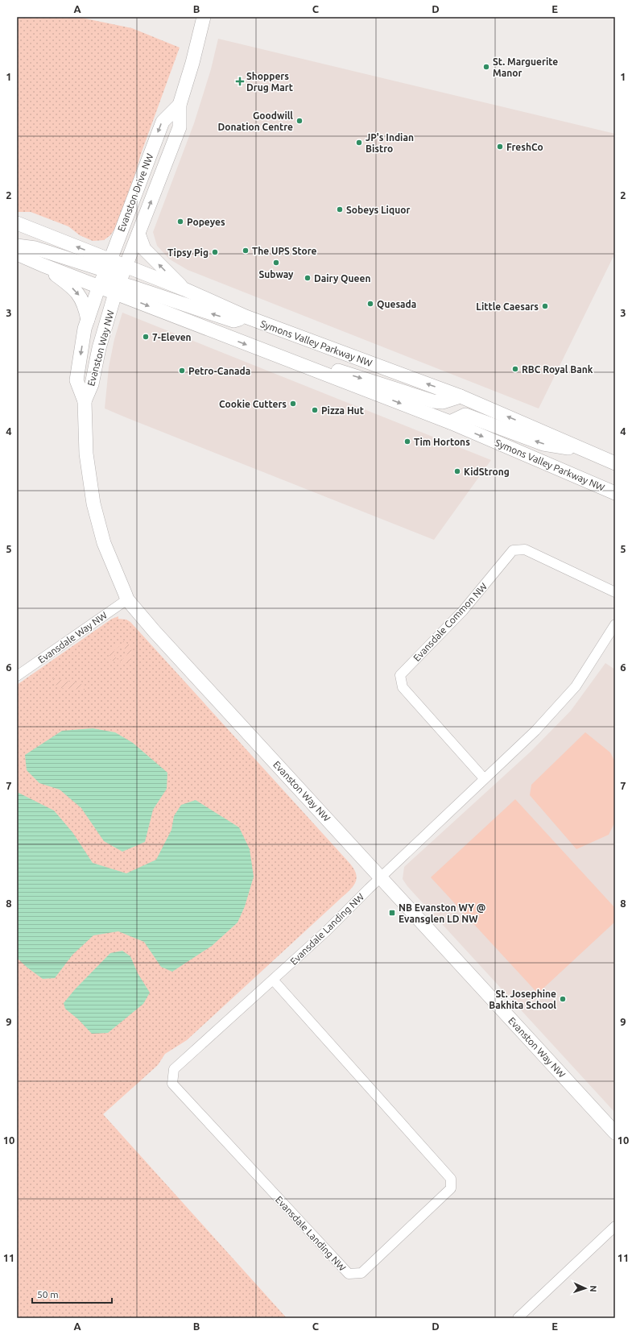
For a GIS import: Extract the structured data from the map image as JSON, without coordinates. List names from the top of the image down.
{
  "streets": {
    "main road": ["Evanston Drive NW", "Symons Valley Parkway NW", "Evanston Way NW"],
    "street": ["Evansdale Common NW", "Evansdale Way NW", "Evansdale Landing NW"]
  },
  "crossings": [
    ["Evanston Drive NW", "Symons Valley Parkway NW"],
    ["Evanston Drive NW", "Evanston Way NW"],
    ["Symons Valley Parkway NW", "Evanston Way NW"],
    ["Evanston Way NW", "Evansdale Way NW"],
    ["Evanston Way NW", "Evansdale Landing NW"]
  ],
  "places": {
    "other": [
      "St. Marguerite Manor",
      "Goodwill Donation Centre",
      "JP's Indian Bistro",
      "FreshCo",
      "Sobeys Liquor",
      "Popeyes",
      "The UPS Store",
      "Tipsy Pig",
      "Subway",
      "Dairy Queen",
      "Quesada",
      "Little Caesars",
      "7-Eleven",
      "RBC Royal Bank",
      "Petro-Canada",
      "Cookie Cutters",
      "Pizza Hut",
      "Tim Hortons",
      "KidStrong",
      "St. Josephine Bakhita School"
    ],
    "health": ["Shoppers Drug Mart"],
    "transit": ["NB Evanston WY @ Evansglen LD NW"]
  },
  "scale_bar": "50 m",
  "north": "right",
  "grid": {
    "columns": [
      "A",
      "B",
      "C",
      "D",
      "E"
    ],
    "rows": [
      "1",
      "2",
      "3",
      "4",
      "5",
      "6",
      "7",
      "8",
      "9",
      "10",
      "11"
    ]
  }
}
